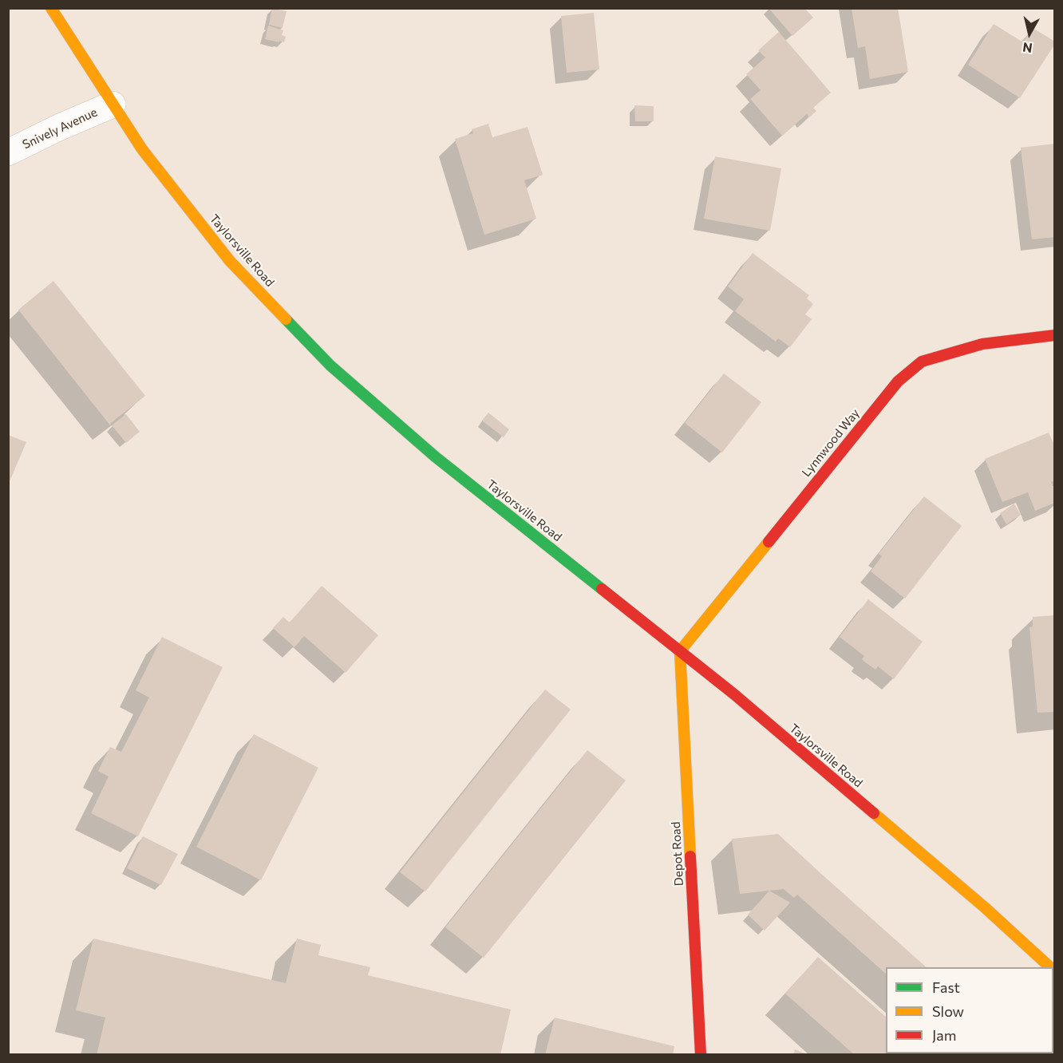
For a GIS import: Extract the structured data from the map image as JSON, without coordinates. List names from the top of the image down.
{
  "streets": {
    "main road": ["Taylorsville Road", "Lynnwood Way", "Depot Road"],
    "street": ["Snively Avenue"]
  },
  "crossings": [
    ["Snively Avenue", "Taylorsville Road"],
    ["Taylorsville Road", "Lynnwood Way"],
    ["Taylorsville Road", "Depot Road"],
    ["Lynnwood Way", "Depot Road"]
  ],
  "legend": ["Fast", "Slow", "Jam"],
  "north": "bottom"
}
